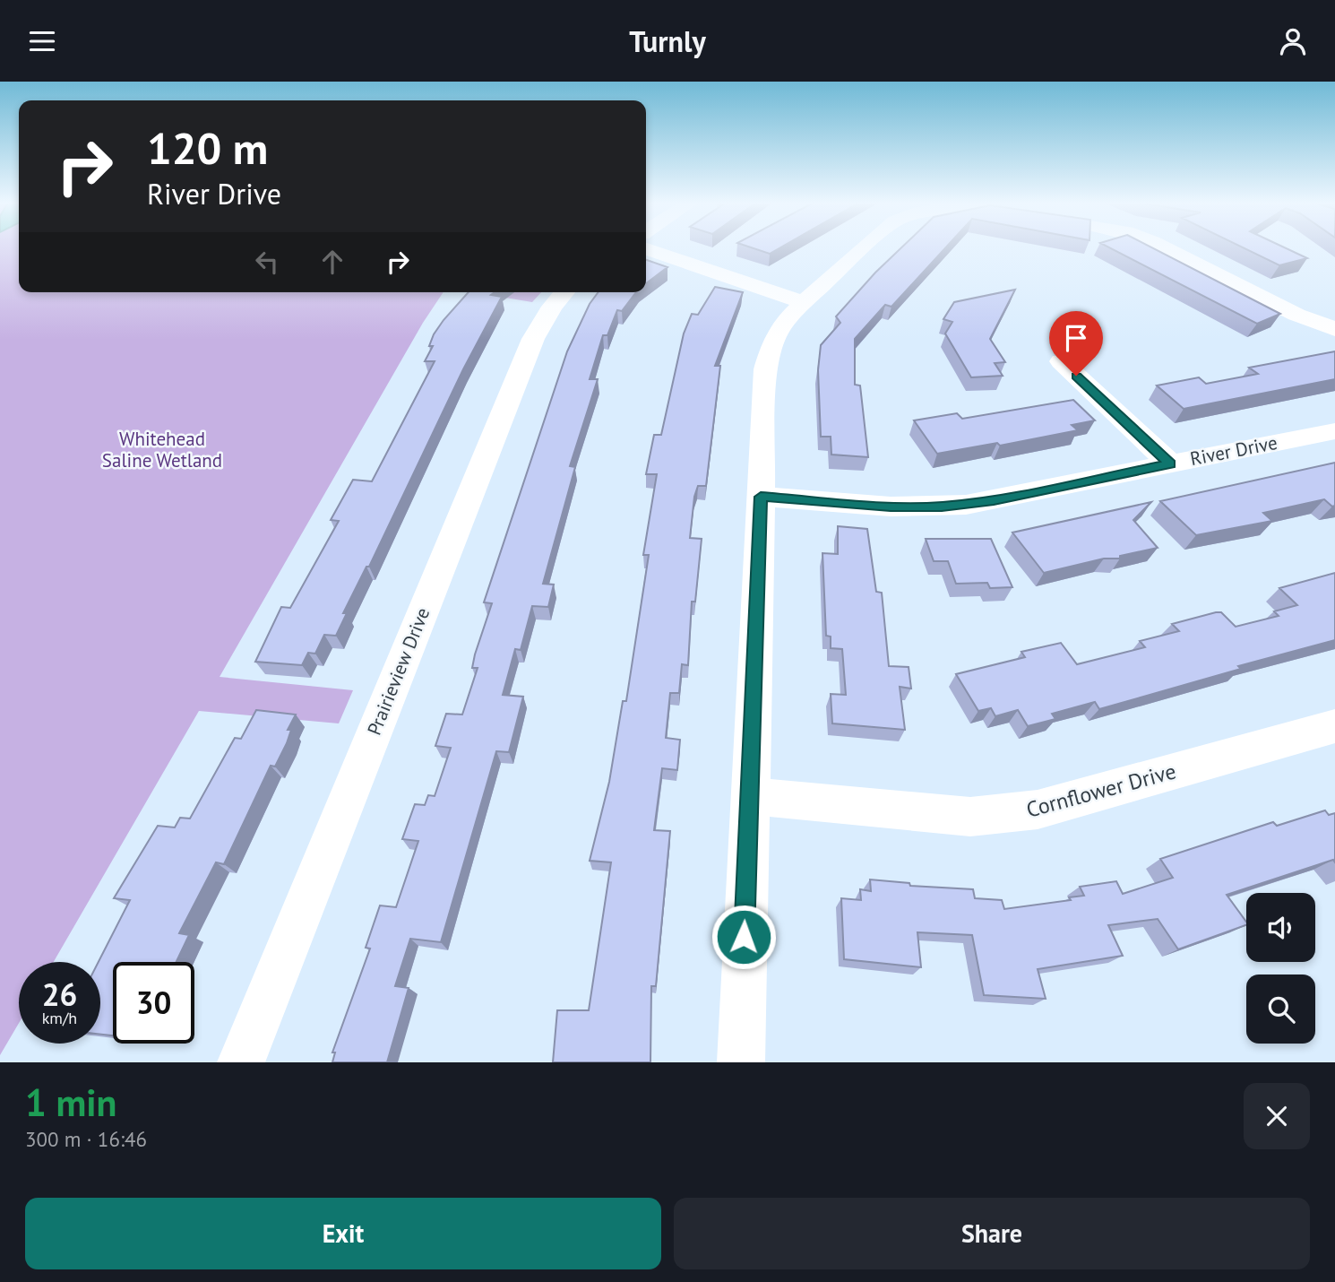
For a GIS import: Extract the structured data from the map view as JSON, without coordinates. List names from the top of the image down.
{
  "streets": {
    "street": ["River Drive", "Prairieview Drive", "Cornflower Drive"]
  },
  "parks": ["Whitehead Saline Wetland"],
  "page": {
    "header": "Turnly",
    "turn": ["120 m", "River Drive"],
    "speed": "26 km/h",
    "limit": "30",
    "heading": ["1 min", "300 m · 16:46"],
    "buttons": ["Exit", "Share"]
  }
}
